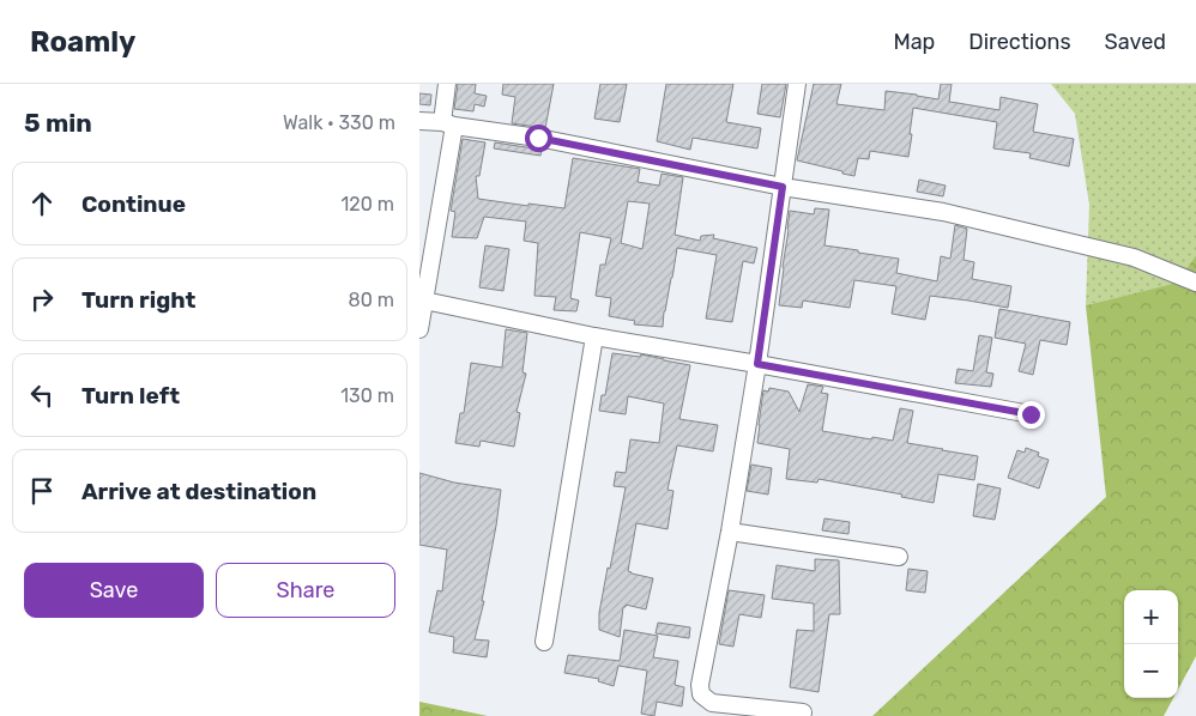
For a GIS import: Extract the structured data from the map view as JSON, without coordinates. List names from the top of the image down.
{
  "page": {
    "header": "Roamly",
    "nav": ["Map", "Directions", "Saved"],
    "heading": ["5 min", "Walk · 330 m"],
    "list": [
      ["Continue", "120 m"],
      ["Turn right", "80 m"],
      ["Turn left", "130 m"],
      "Arrive at destination"
    ],
    "buttons": ["Save", "Share"],
    "map_buttons": ["+", "−"]
  }
}
